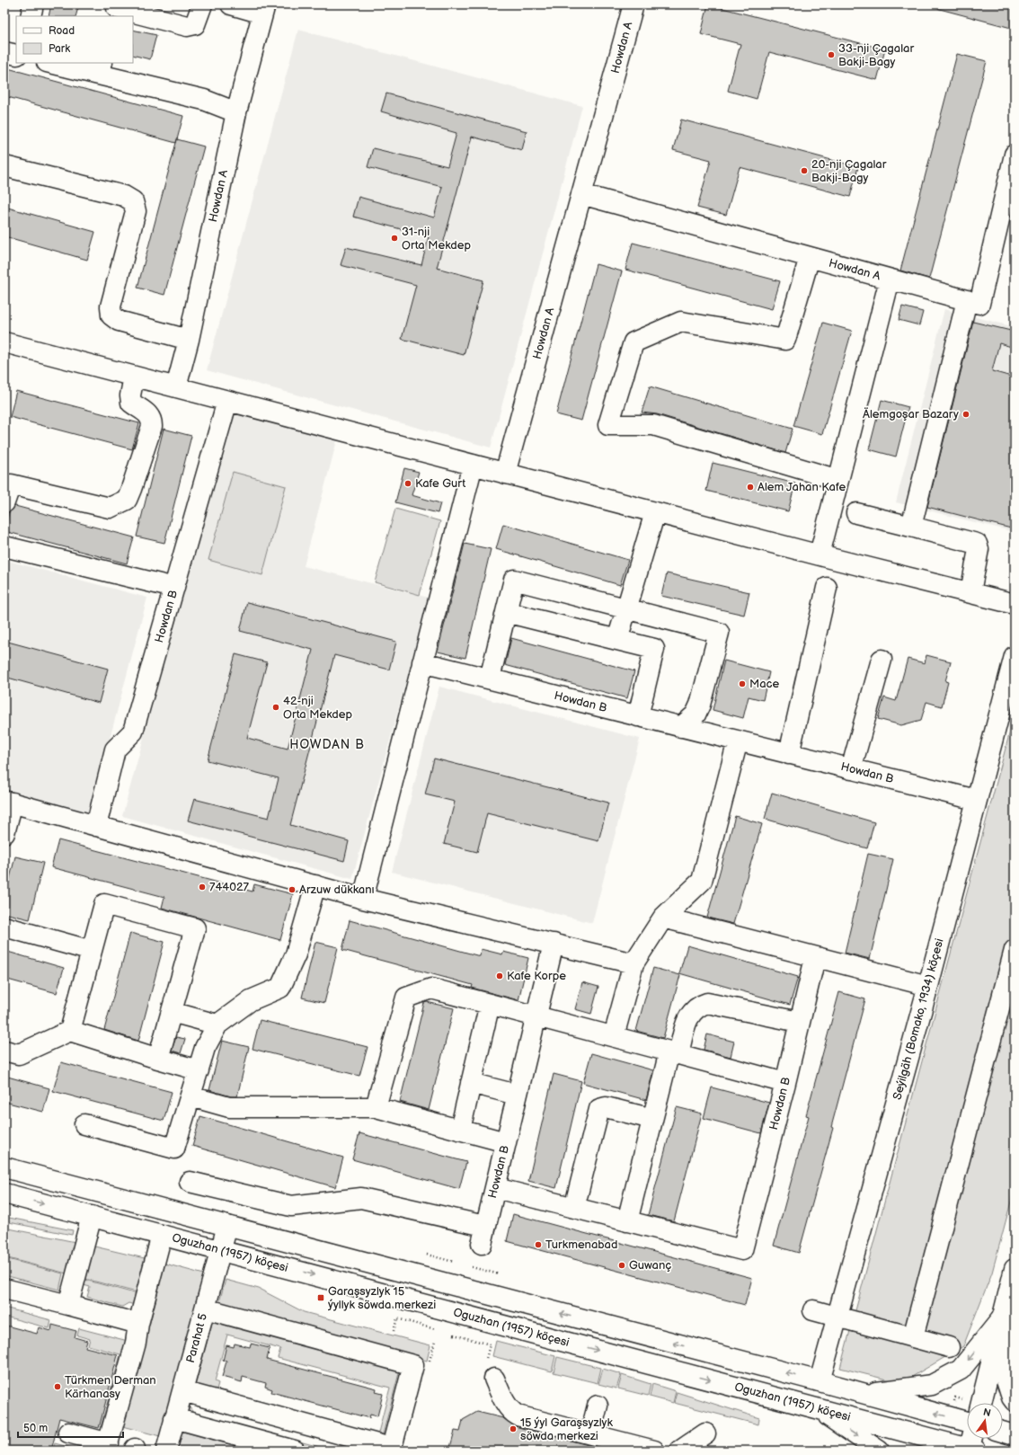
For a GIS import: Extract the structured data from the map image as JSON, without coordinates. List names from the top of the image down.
{
  "streets": {
    "street": [
      "Howdan A",
      "Howdan B",
      "Seýilgäh (Bomako, 1934) köçesi",
      "Oguzhan (1957) köçesi",
      "Parahat 5"
    ]
  },
  "crossings": [
    ["Howdan B", "Seýilgäh (Bomako, 1934) köçesi"],
    ["Oguzhan (1957) köçesi", "Parahat 5"]
  ],
  "districts": ["HOWDAN B"],
  "places": {
    "other": [
      "33-nji Çagalar Bakji-Bagy",
      "20-nji Çagalar Bakji-Bagy",
      "31-nji Orta Mekdep",
      "Älemgoşar Bazary",
      "Kafe Gurt",
      "Alem Jahan Kafe",
      "Mace",
      "42-nji Orta Mekdep",
      "744027",
      "Arzuw dükkanı",
      "Kafe Korpe",
      "Turkmenabad",
      "Guwanç",
      "Türkmen Derman Kärhanasy",
      "15 ýyl Garaşsyzlyk söwda merkezi"
    ],
    "transit": ["Garaşsyzlyk 15 ýyllyk söwda merkezi"]
  },
  "legend": ["Road", "Park"],
  "scale_bar": "50 m",
  "north": "top"
}
